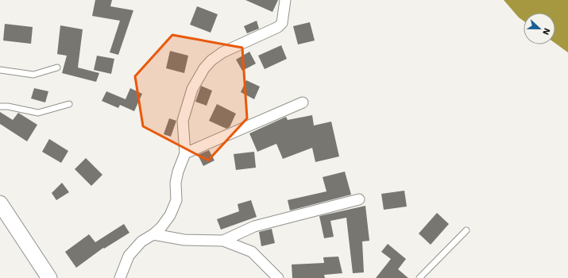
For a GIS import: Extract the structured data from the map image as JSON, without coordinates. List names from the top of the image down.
{
  "north": "right"
}
